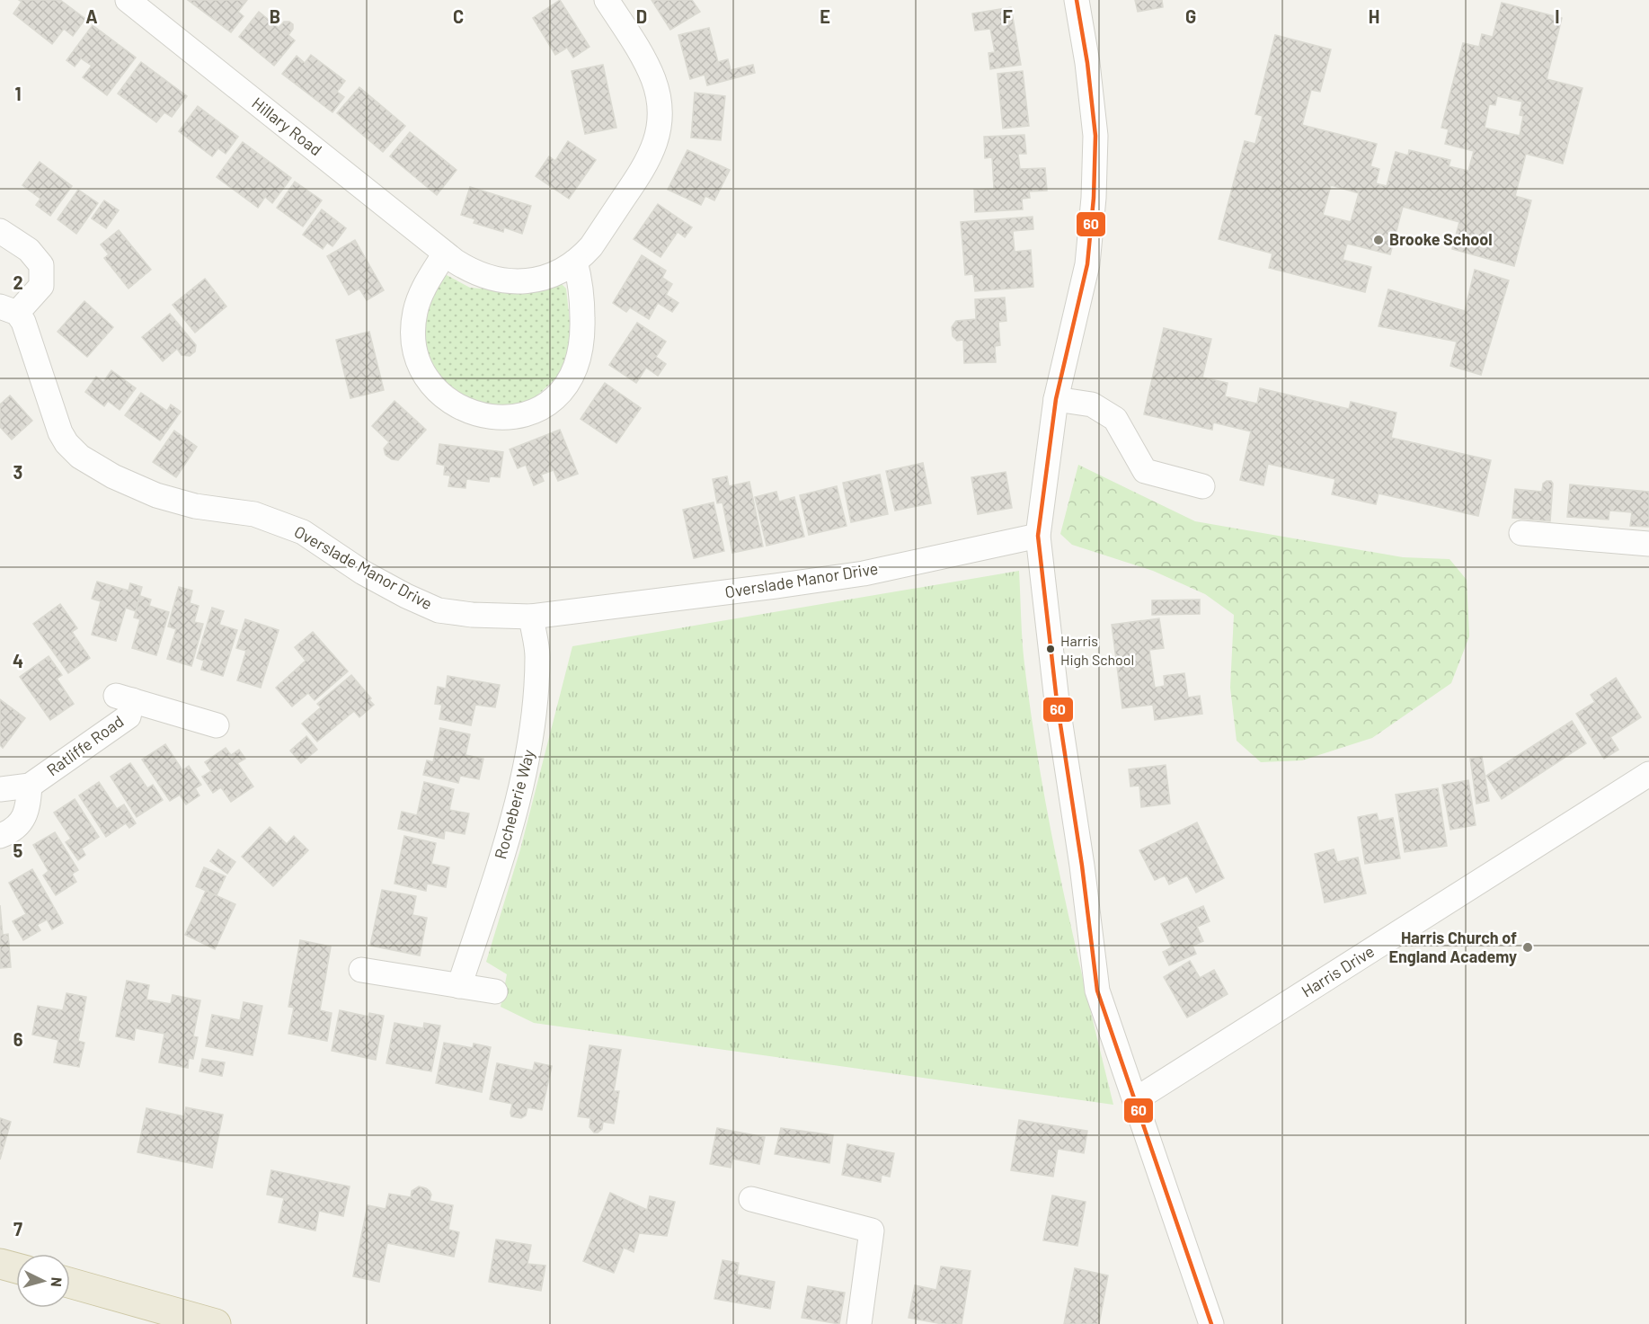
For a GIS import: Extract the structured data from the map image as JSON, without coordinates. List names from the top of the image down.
{
  "streets": {
    "street": [
      "Hillary Road",
      "Overslade Manor Drive",
      "Ratliffe Road",
      "Rocheberie Way",
      "Harris Drive"
    ]
  },
  "crossings": [
    ["Overslade Manor Drive", "Rocheberie Way"]
  ],
  "places": ["Brooke School", "Harris High School", "Harris Church of England Academy"],
  "lines": ["transit line 60"],
  "north": "right",
  "grid": {
    "columns": [
      "A",
      "B",
      "C",
      "D",
      "E",
      "F",
      "G",
      "H",
      "I"
    ],
    "rows": [
      "1",
      "2",
      "3",
      "4",
      "5",
      "6",
      "7"
    ]
  }
}
